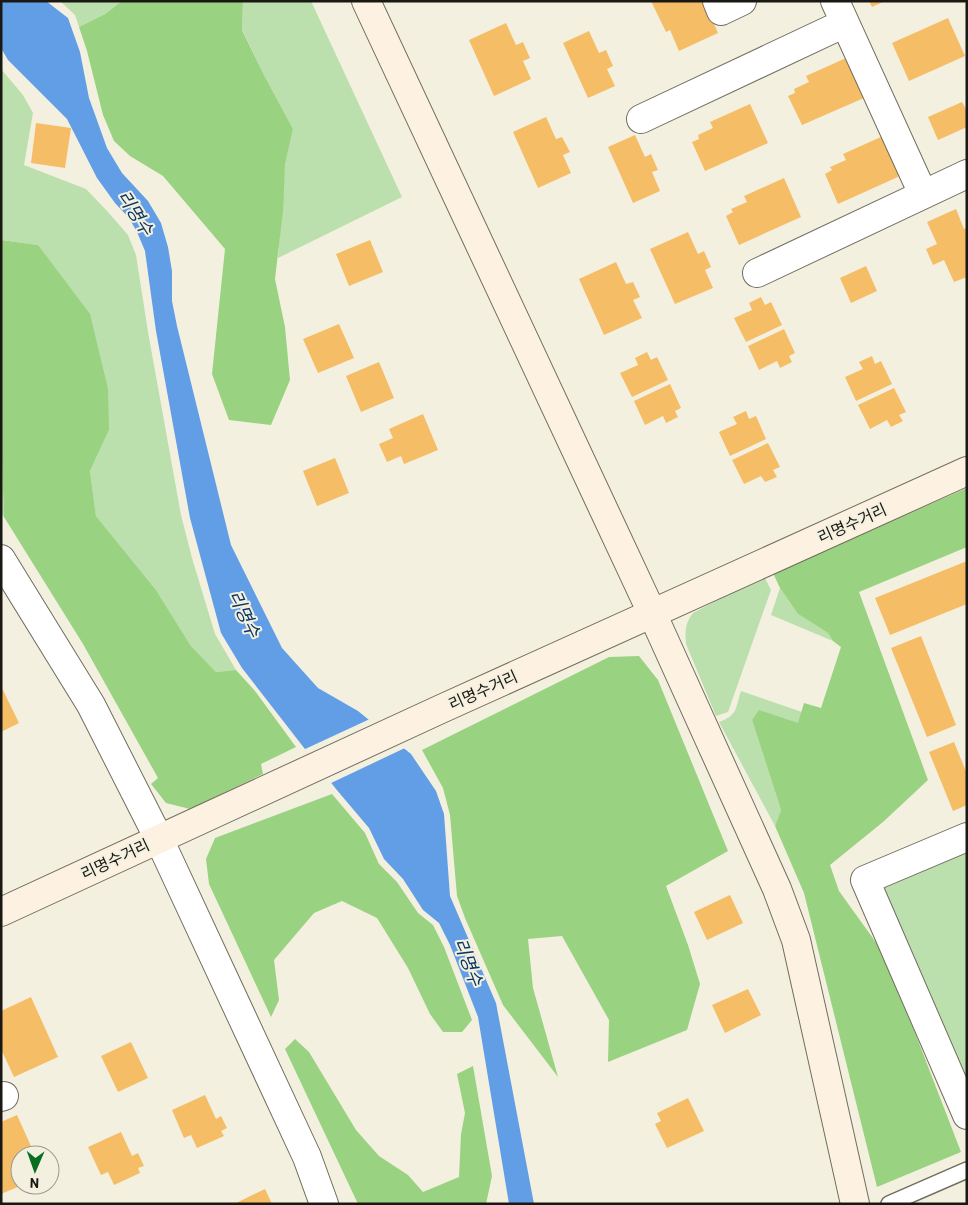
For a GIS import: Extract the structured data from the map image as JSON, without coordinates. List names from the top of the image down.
{
  "streets": {
    "street": ["리명수거리"]
  },
  "water": ["리명수"],
  "north": "bottom"
}
